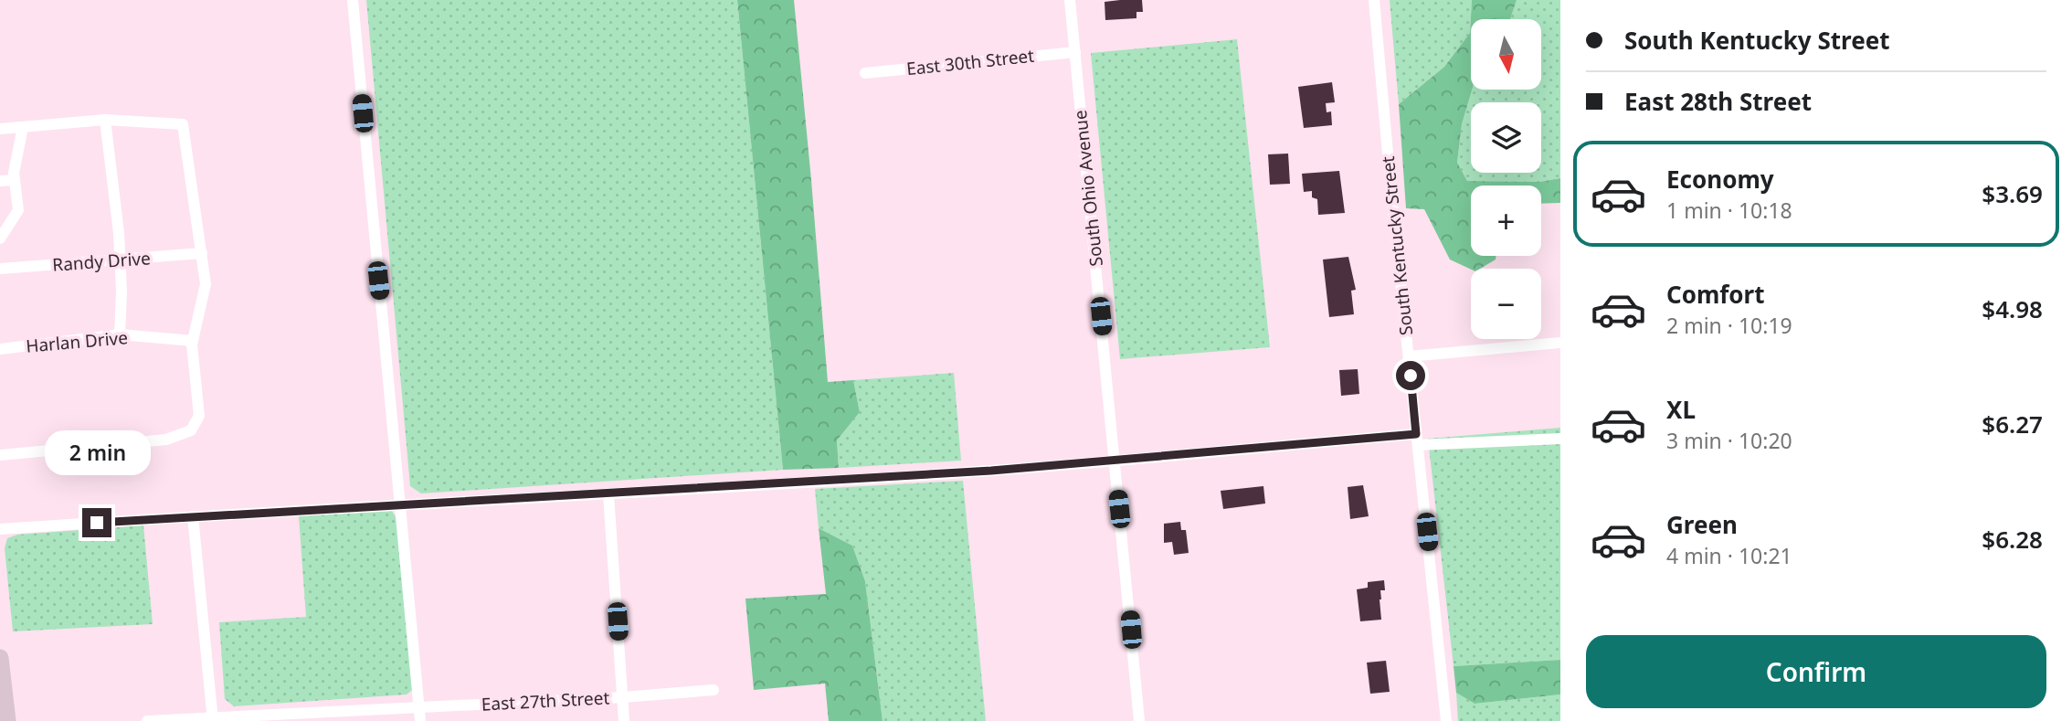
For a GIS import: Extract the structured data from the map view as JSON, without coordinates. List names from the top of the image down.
{
  "streets": {
    "street": [
      "East 30th Street",
      "South Ohio Avenue",
      "South Kentucky Street",
      "Randy Drive",
      "Harlan Drive",
      "East 27th Street"
    ]
  },
  "crossings": [
    ["East 30th Street", "South Ohio Avenue"]
  ],
  "north": "bottom",
  "page": {
    "banner": ["South Kentucky Street", "East 28th Street"],
    "map_buttons": ["+", "−"],
    "list": [
      {
        "name": "Economy",
        "note": "1 min · 10:18",
        "value": "$3.69"
      },
      {
        "name": "Comfort",
        "note": "2 min · 10:19",
        "value": "$4.98"
      },
      {
        "name": "XL",
        "note": "3 min · 10:20",
        "value": "$6.27"
      },
      {
        "name": "Green",
        "note": "4 min · 10:21",
        "value": "$6.28"
      }
    ],
    "bubble": "2 min",
    "buttons": "Confirm"
  }
}
